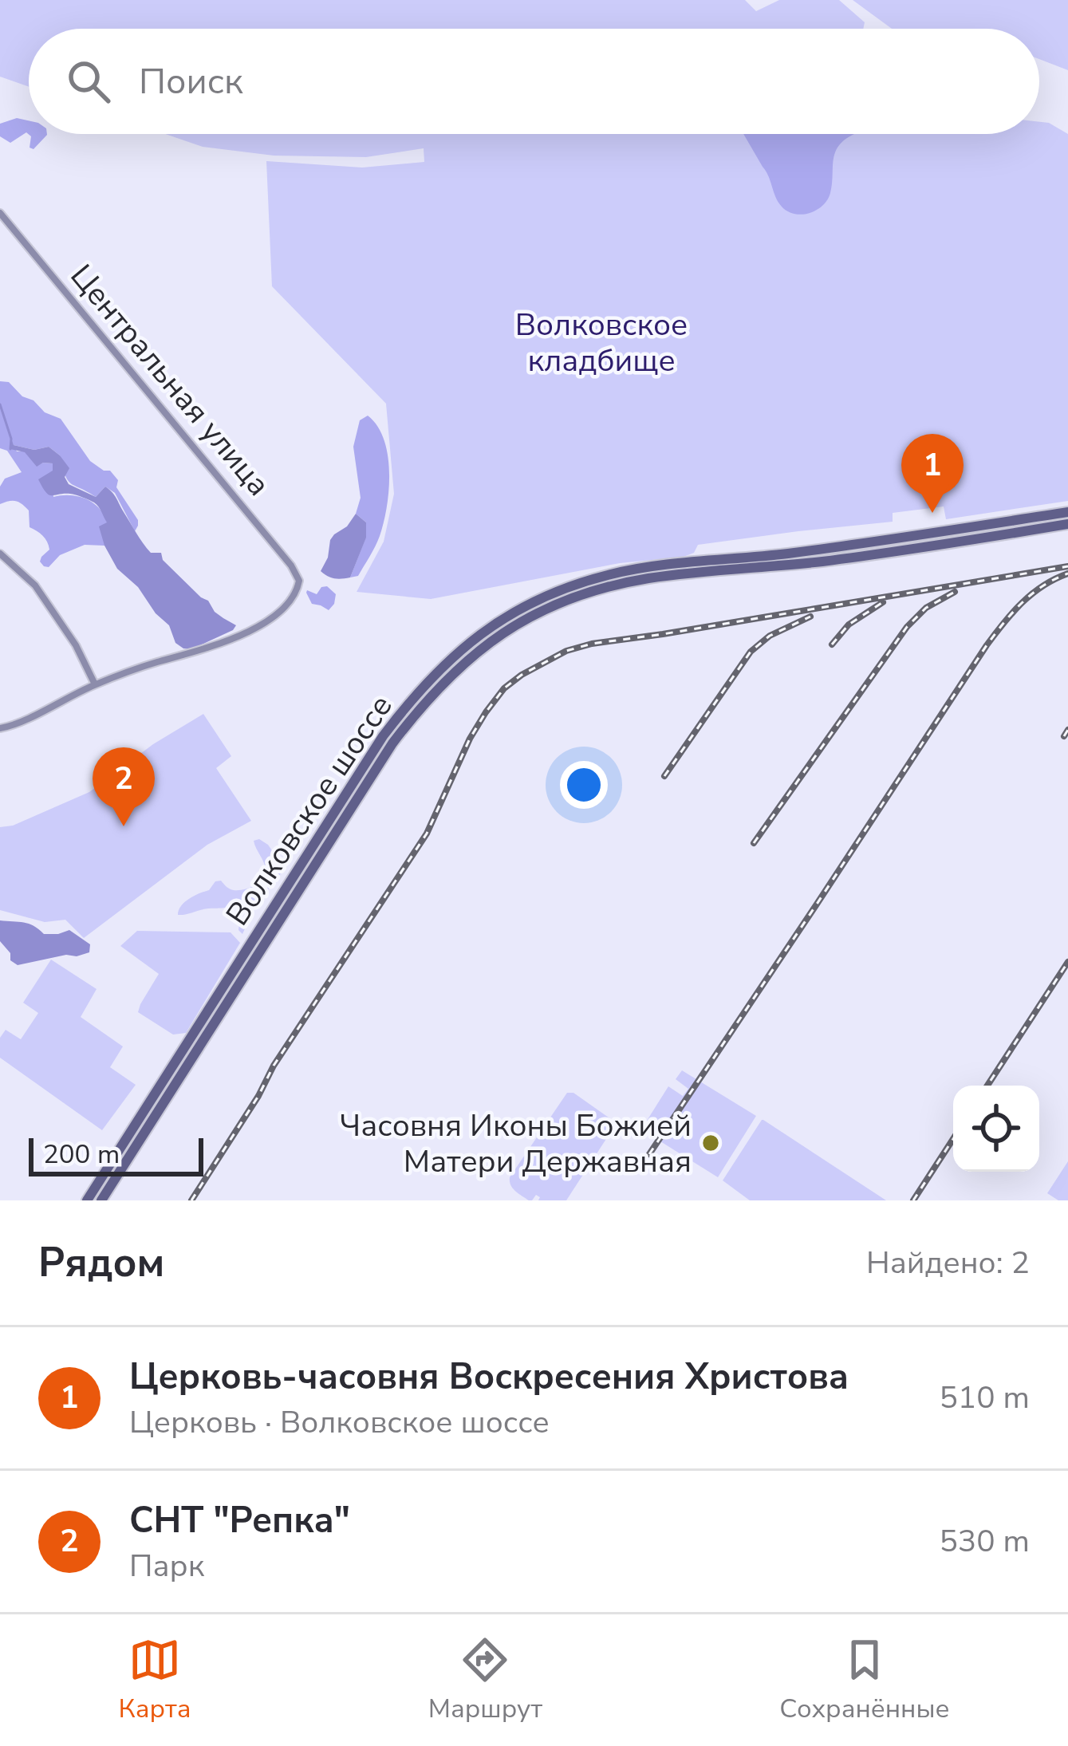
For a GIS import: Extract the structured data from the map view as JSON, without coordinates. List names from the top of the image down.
{
  "streets": {
    "main road": ["Волковское шоссе"],
    "street": ["Центральная улица"]
  },
  "parks": ["Волковское кладбище"],
  "places": ["Часовня Иконы Божией Матери Державная"],
  "scale_bar": "200 m",
  "page": {
    "search": "Поиск",
    "pins": ["1", "2"],
    "scale": "200 m",
    "heading": ["Рядом", "Найдено: 2"],
    "list": [
      {
        "mark": "1",
        "name": "Церковь-часовня Воскресения Христова",
        "note": "Церковь · Волковское шоссе",
        "value": "510 m"
      },
      {
        "mark": "2",
        "name": "СНТ \"Репка\"",
        "note": "Парк",
        "value": "530 m"
      }
    ],
    "nav": ["Карта", "Маршрут", "Сохранённые"]
  }
}
